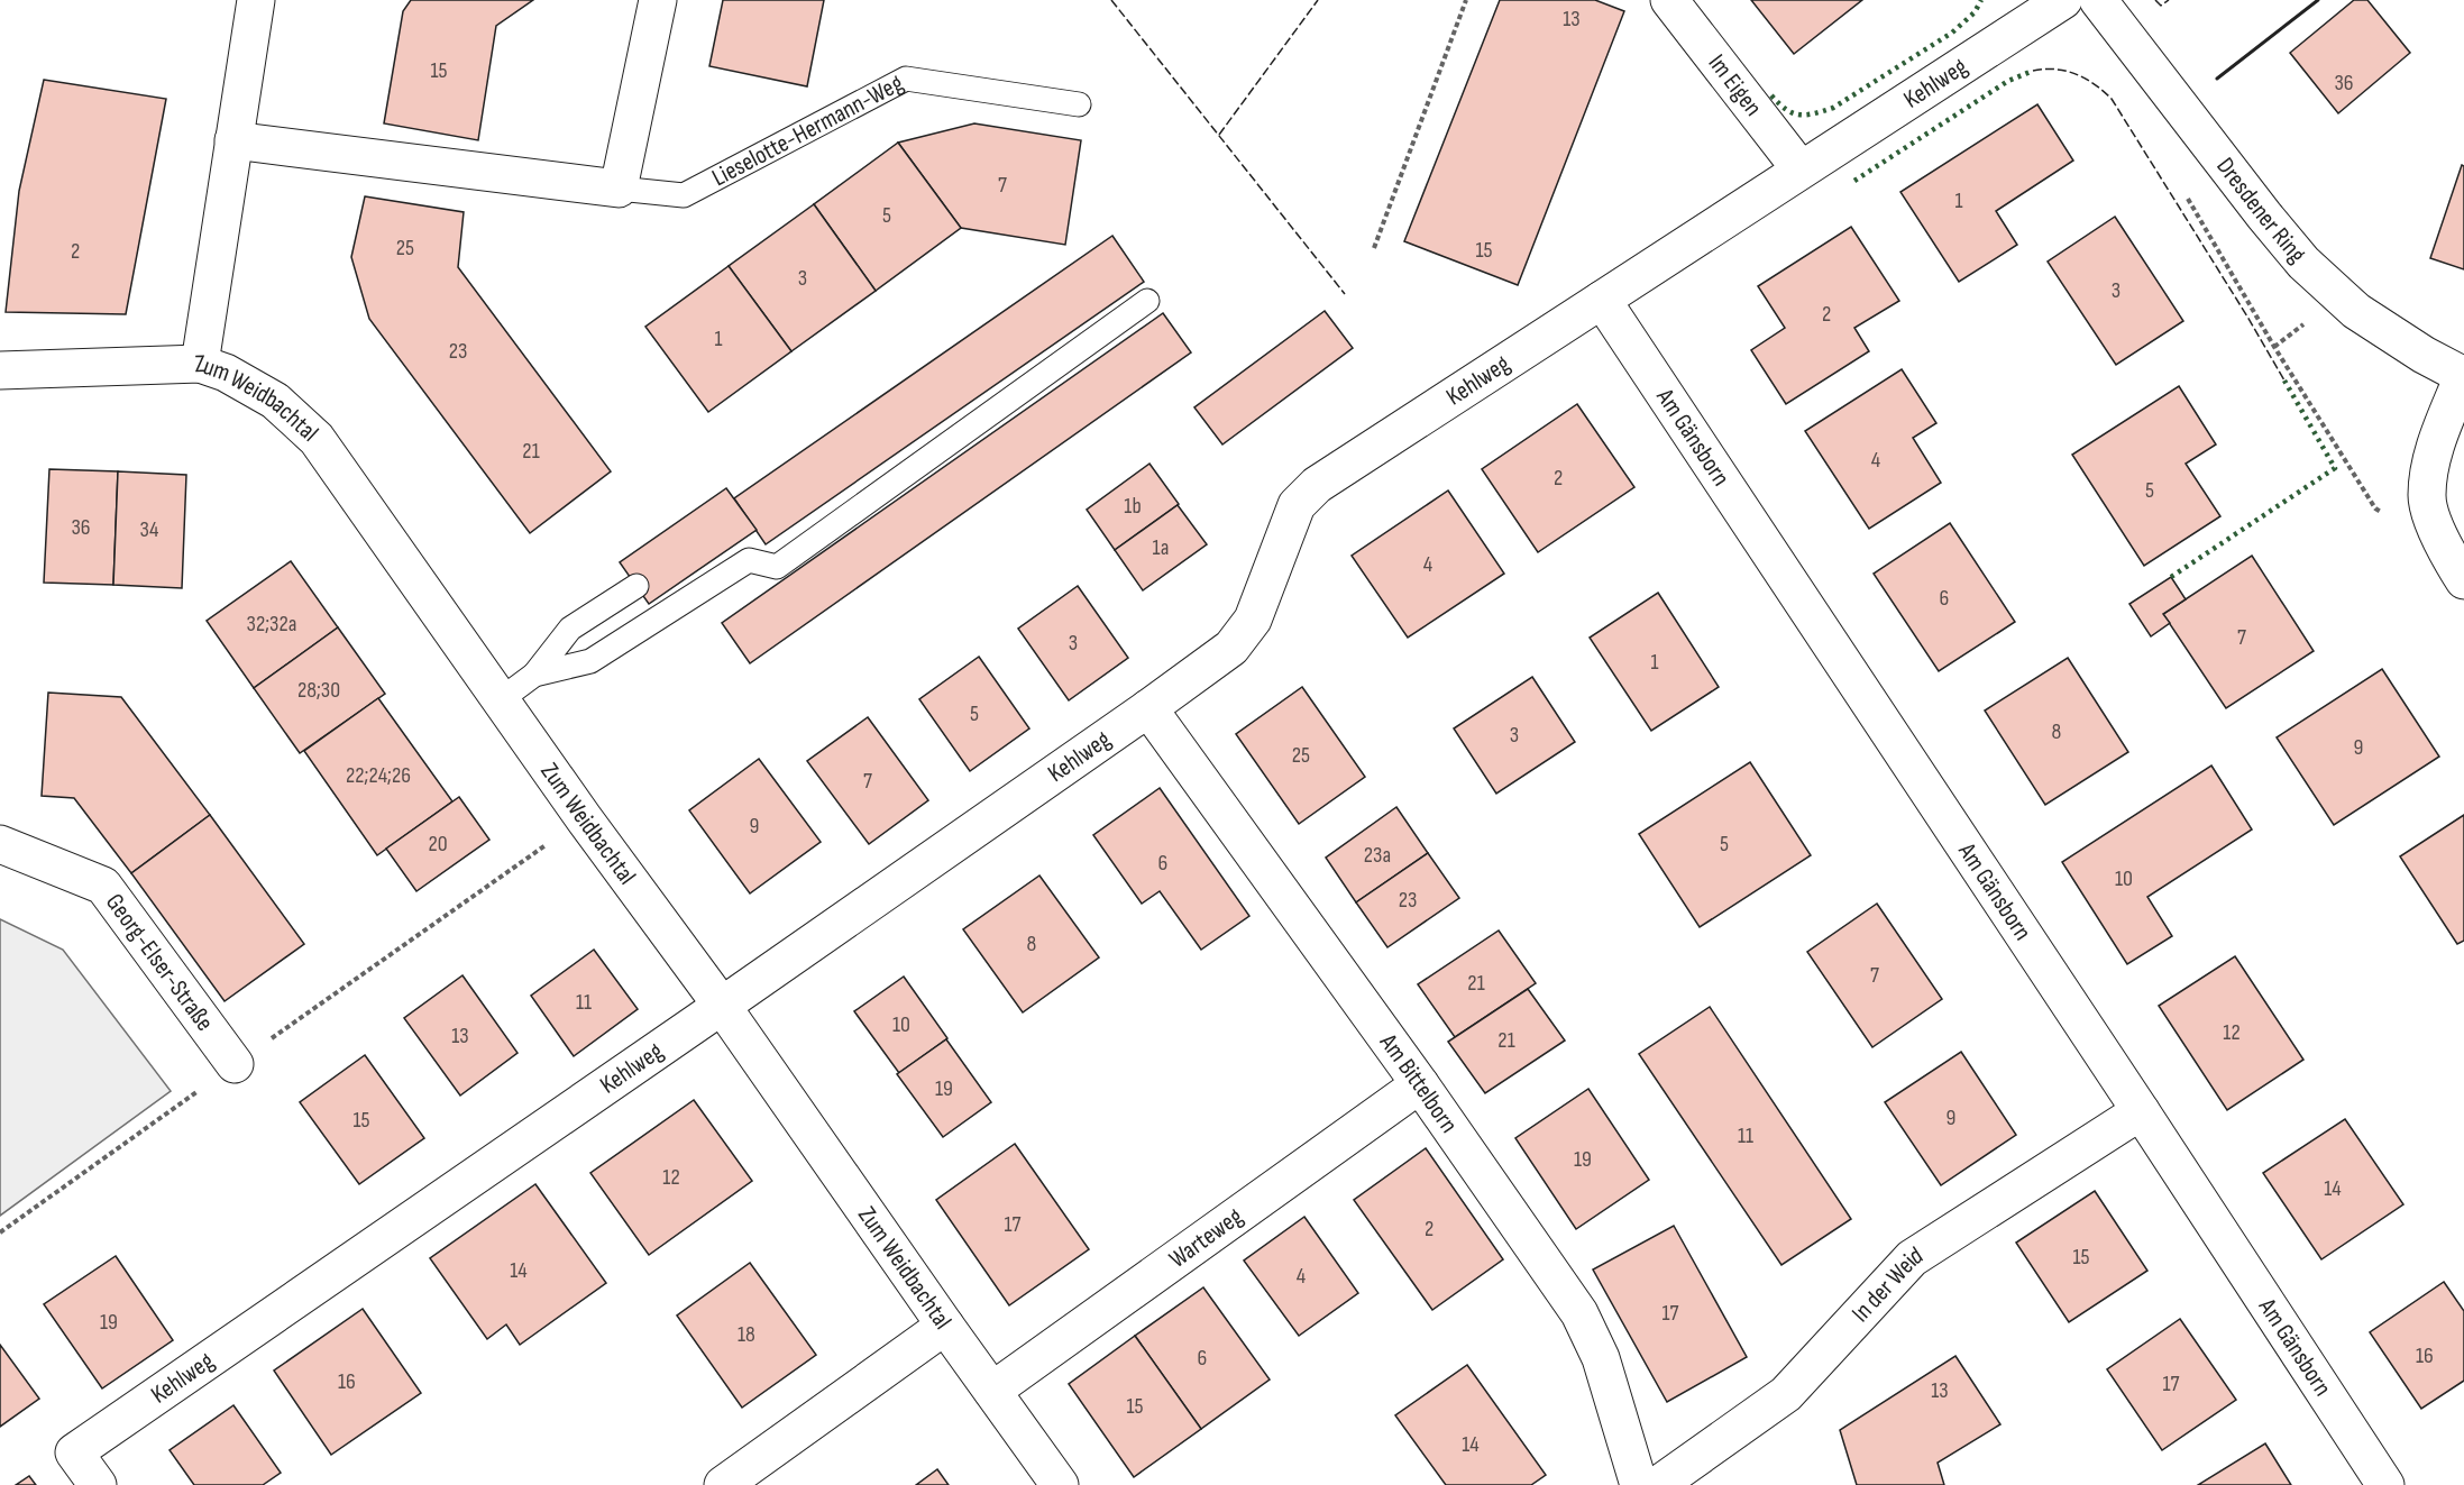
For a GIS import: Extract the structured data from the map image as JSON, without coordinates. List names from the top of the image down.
{
  "streets": {
    "street": [
      "Kehlweg",
      "Im Eigen",
      "Lieselotte-Hermann-Weg",
      "Dresdener Ring",
      "Zum Weidbachtal",
      "Am Gänsborn",
      "Georg-Elser-Straße",
      "Am Bittelborn",
      "Warteweg",
      "In der Weid"
    ]
  },
  "crossings": [
    ["Kehlweg", "Im Eigen"],
    ["Kehlweg", "Zum Weidbachtal"],
    ["Kehlweg", "Am Gänsborn"],
    ["Kehlweg", "Am Bittelborn"],
    ["Zum Weidbachtal", "Warteweg"],
    ["Am Gänsborn", "In der Weid"],
    ["Am Bittelborn", "Warteweg"]
  ],
  "house_numbers": [
    "13",
    "15",
    "36",
    "7",
    "1",
    "5",
    "25",
    "15",
    "2",
    "3",
    "3",
    "2",
    "1",
    "23",
    "21",
    "4",
    "2",
    "5",
    "1b",
    "36",
    "34",
    "1a",
    "4",
    "6",
    "32;32a",
    "7",
    "3",
    "1",
    "28;30",
    "5",
    "8",
    "3",
    "9",
    "25",
    "22;24;26",
    "7",
    "9",
    "20",
    "5",
    "23a",
    "6",
    "10",
    "23",
    "8",
    "7",
    "21",
    "11",
    "10",
    "12",
    "13",
    "21",
    "19",
    "9",
    "15",
    "11",
    "19",
    "12",
    "14",
    "17",
    "2",
    "15",
    "14",
    "4",
    "17",
    "19",
    "18",
    "16",
    "6",
    "16",
    "17",
    "13",
    "15",
    "14"
  ]
}
